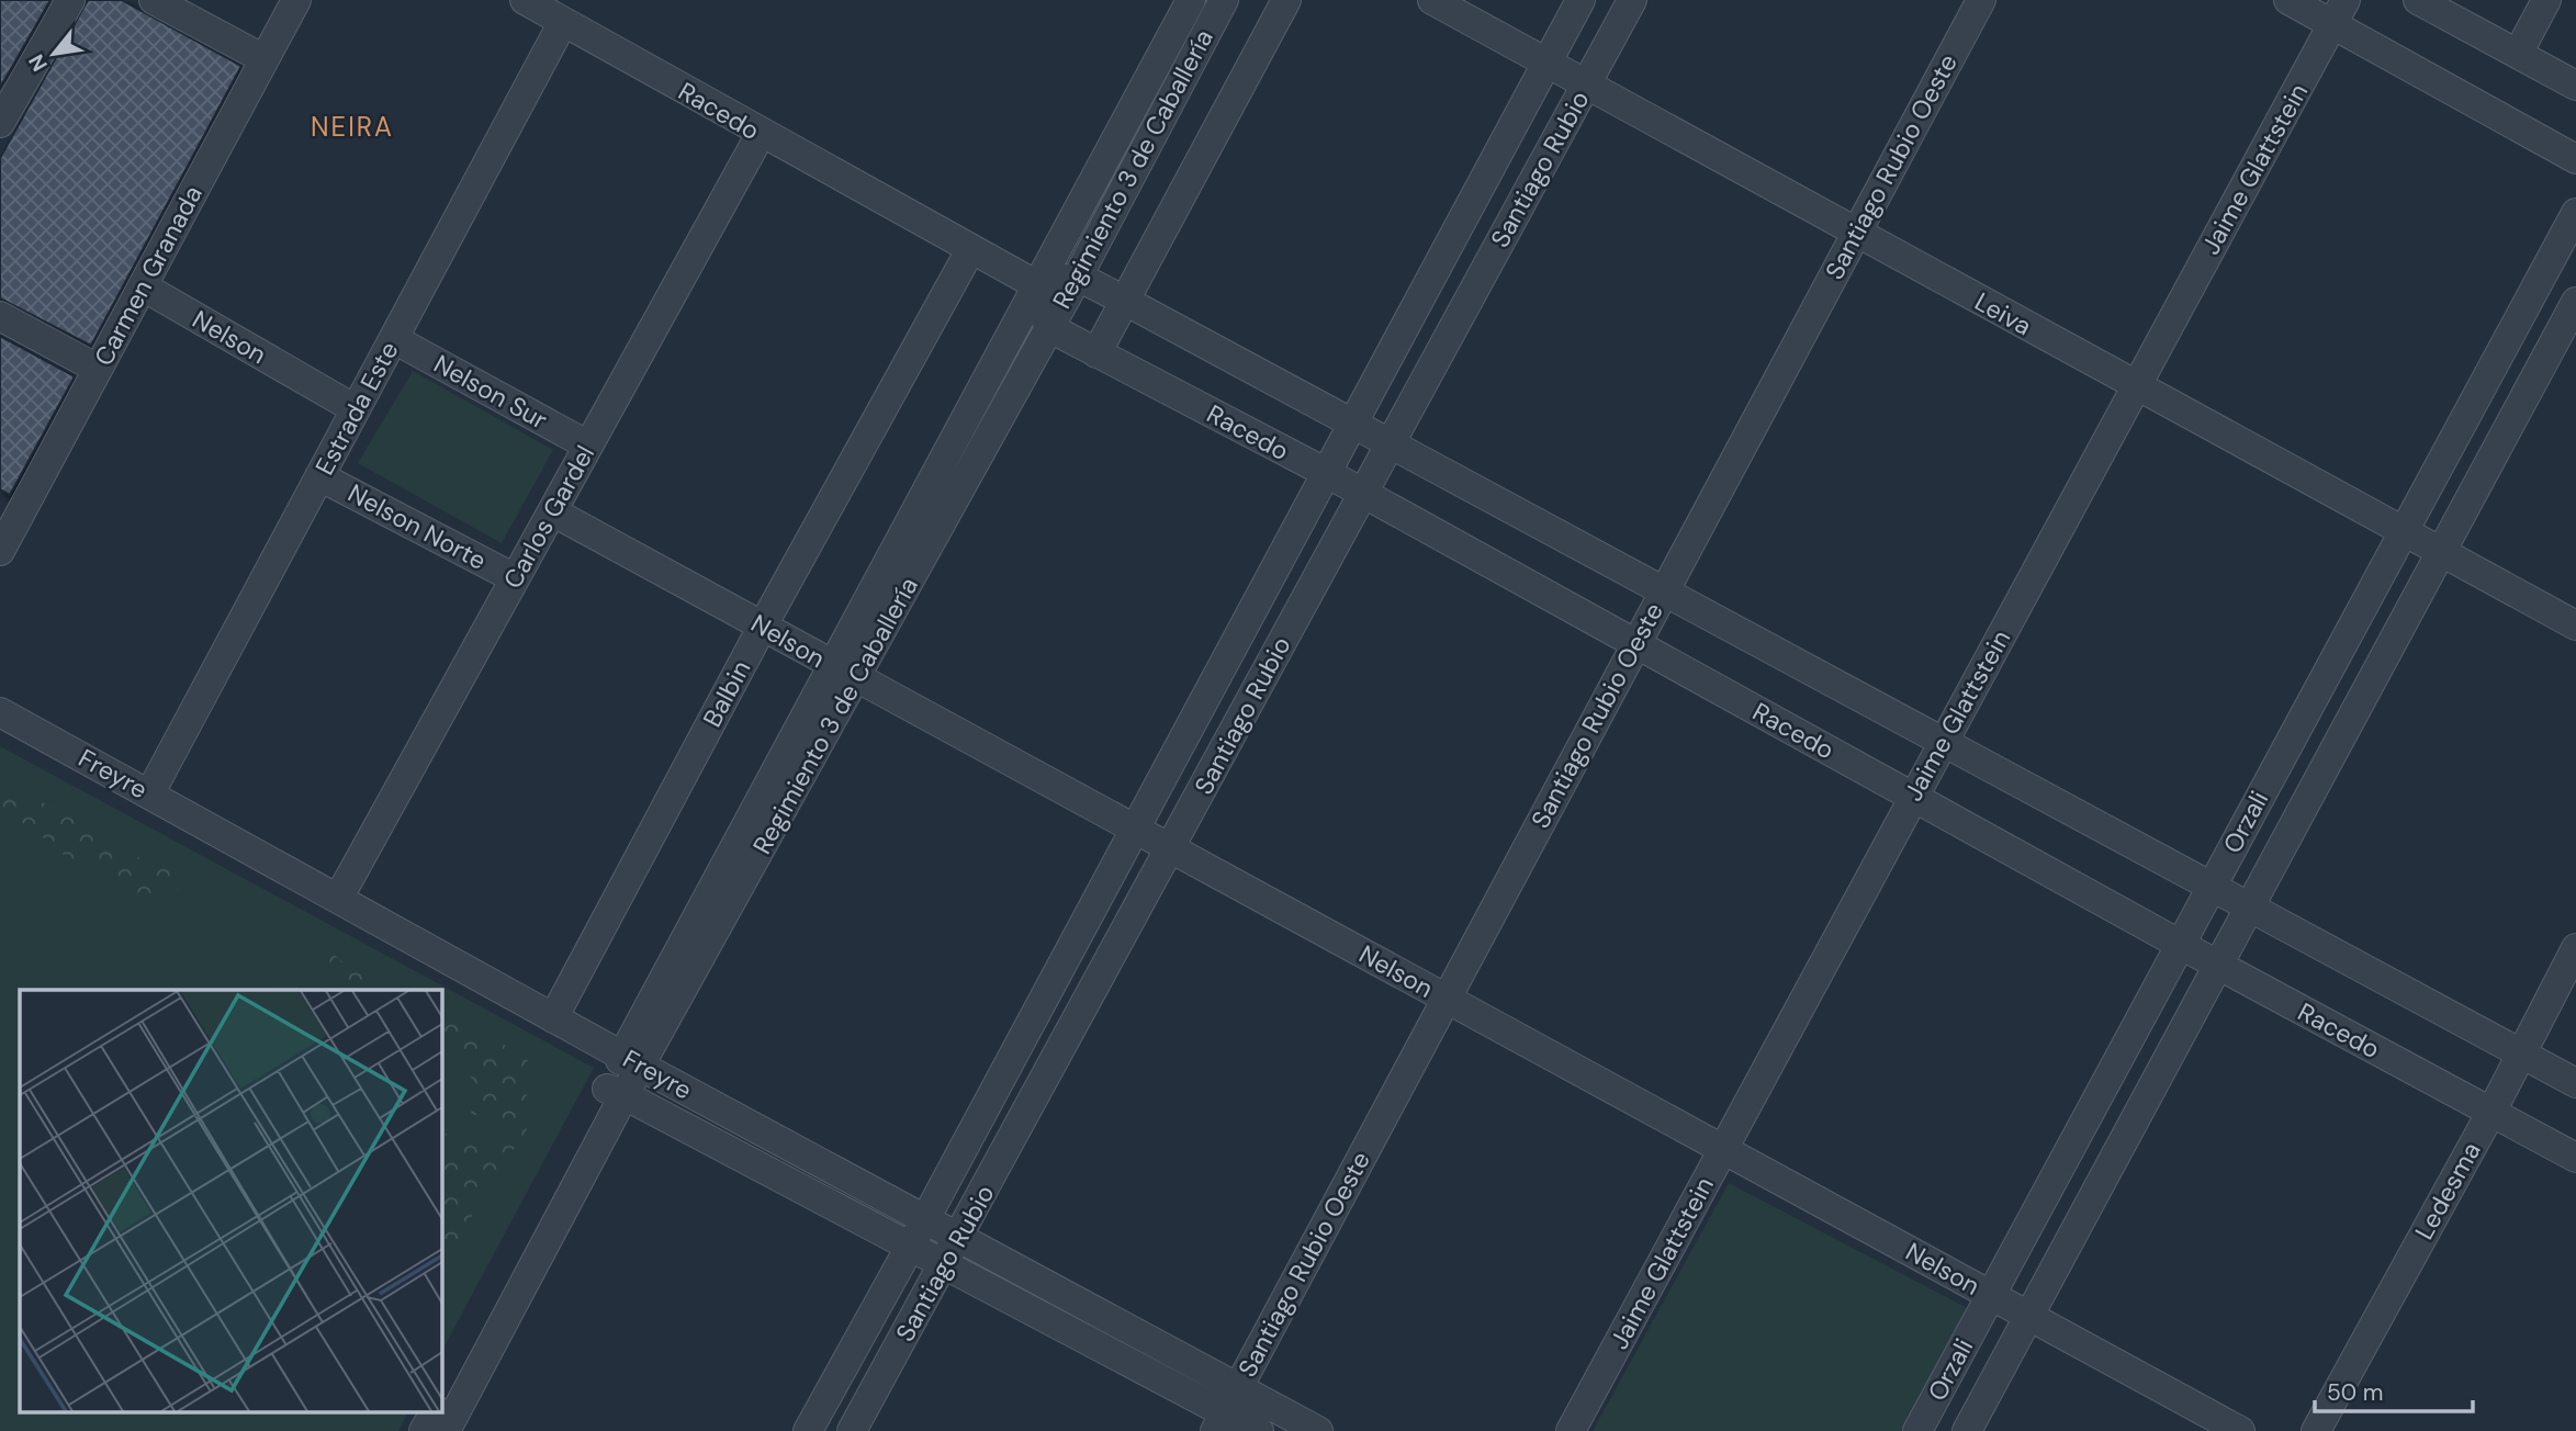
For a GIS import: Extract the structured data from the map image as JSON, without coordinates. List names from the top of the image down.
{
  "streets": {
    "street": [
      "Racedo",
      "Santiago Rubio Oeste",
      "Regimiento 3 de Caballería",
      "Santiago Rubio",
      "Jaime Glattstein",
      "Carmen Granada",
      "Leiva",
      "Nelson",
      "Nelson Sur",
      "Estrada Este",
      "Carlos Gardel",
      "Nelson Norte",
      "Balbin",
      "Freyre",
      "Orzali",
      "Ledesma"
    ]
  },
  "crossings": [
    ["Racedo", "Santiago Rubio Oeste"],
    ["Racedo", "Regimiento 3 de Caballería"],
    ["Racedo", "Santiago Rubio"],
    ["Racedo", "Jaime Glattstein"],
    ["Racedo", "Estrada Este"],
    ["Racedo", "Carlos Gardel"],
    ["Racedo", "Balbin"],
    ["Racedo", "Orzali"],
    ["Racedo", "Ledesma"],
    ["Santiago Rubio Oeste", "Leiva"],
    ["Santiago Rubio Oeste", "Nelson"],
    ["Santiago Rubio Oeste", "Freyre"],
    ["Regimiento 3 de Caballería", "Nelson"],
    ["Regimiento 3 de Caballería", "Freyre"],
    ["Santiago Rubio", "Leiva"],
    ["Santiago Rubio", "Nelson"],
    ["Santiago Rubio", "Freyre"],
    ["Jaime Glattstein", "Leiva"],
    ["Jaime Glattstein", "Nelson"],
    ["Carmen Granada", "Nelson"],
    ["Leiva", "Orzali"],
    ["Nelson", "Estrada Este"],
    ["Nelson", "Carlos Gardel"],
    ["Nelson", "Balbin"],
    ["Nelson", "Orzali"],
    ["Nelson Sur", "Estrada Este"],
    ["Nelson Sur", "Carlos Gardel"],
    ["Estrada Este", "Nelson Norte"],
    ["Estrada Este", "Freyre"],
    ["Carlos Gardel", "Nelson Norte"],
    ["Carlos Gardel", "Freyre"],
    ["Balbin", "Freyre"]
  ],
  "districts": ["NEIRA"],
  "scale_bar": "50 m",
  "north": "bottom left"
}
